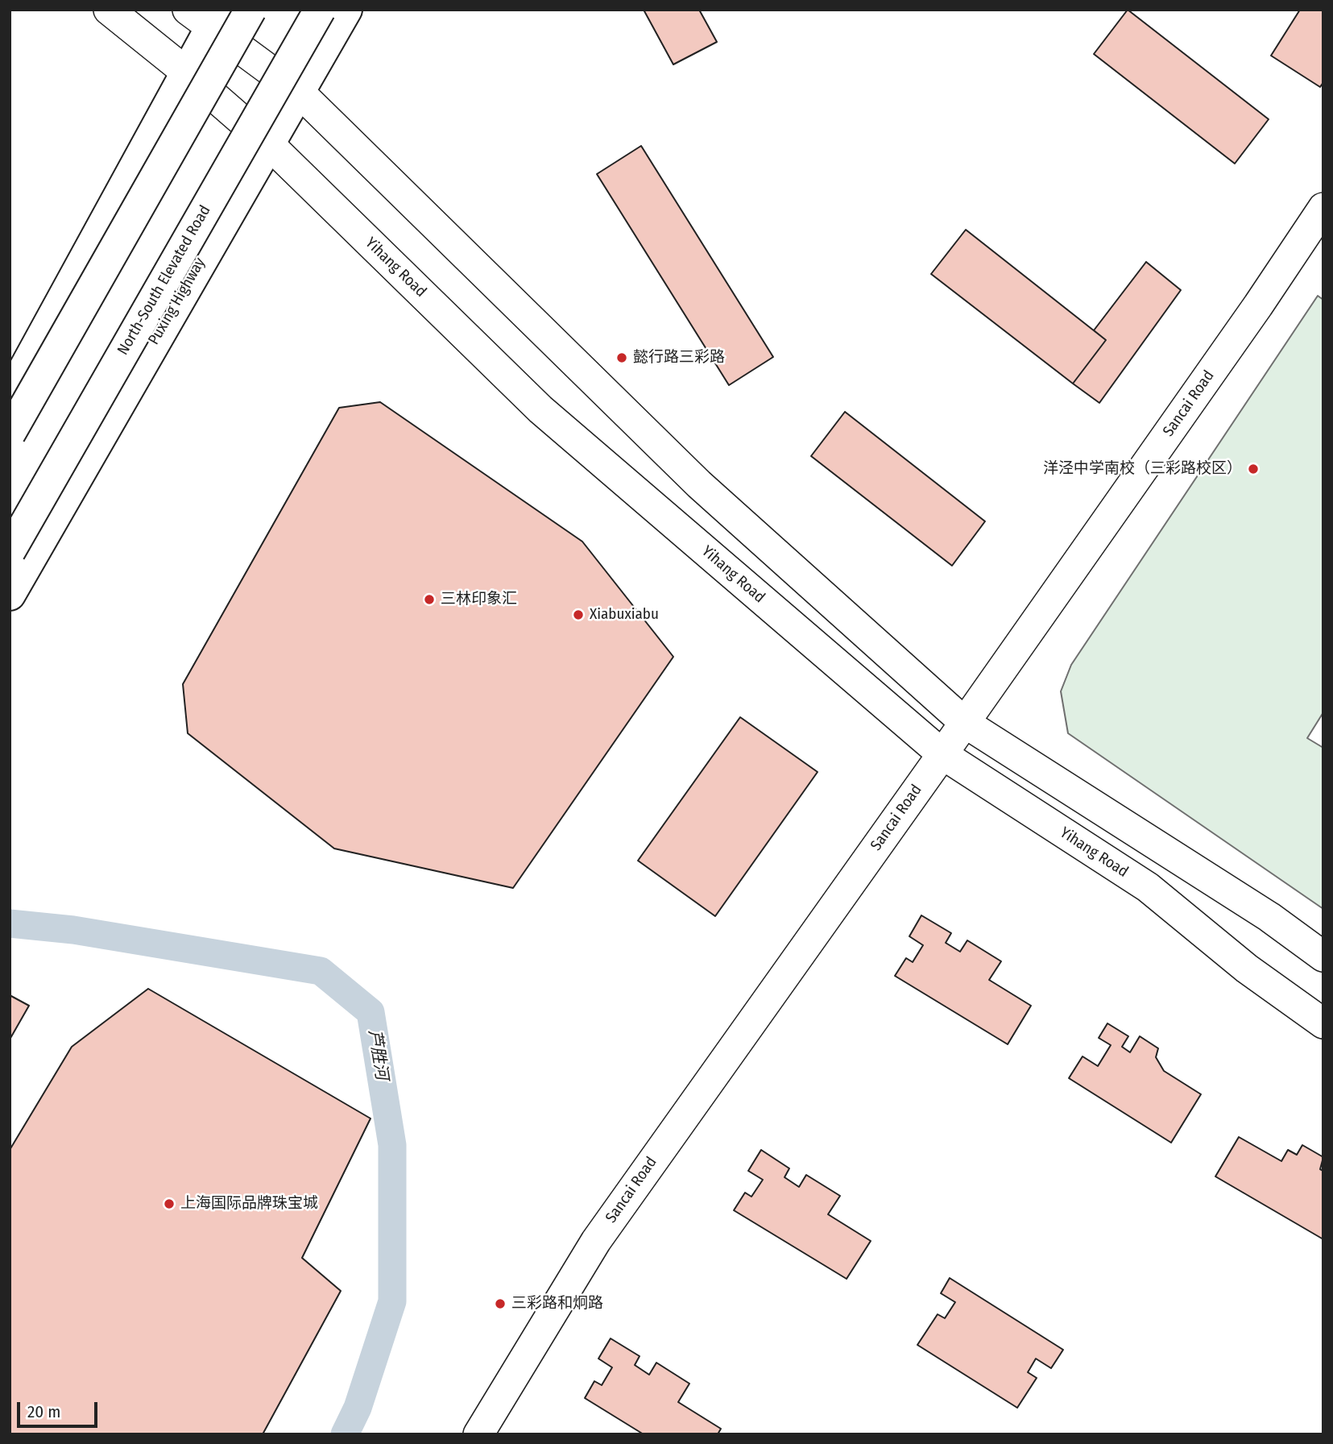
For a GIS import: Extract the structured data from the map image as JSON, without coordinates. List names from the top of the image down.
{
  "streets": {
    "main road": ["North-South Elevated Road", "Puxing Highway"],
    "street": ["Yihang Road", "Sancai Road"]
  },
  "crossings": [
    ["Yihang Road", "Puxing Highway"],
    ["Yihang Road", "Sancai Road"]
  ],
  "water": ["芦胜河"],
  "places": [
    "懿行路三彩路",
    "洋泾中学南校（三彩路校区）",
    "三林印象汇",
    "Xiabuxiabu",
    "上海国际品牌珠宝城",
    "三彩路和炯路"
  ],
  "scale_bar": "20 m"
}
